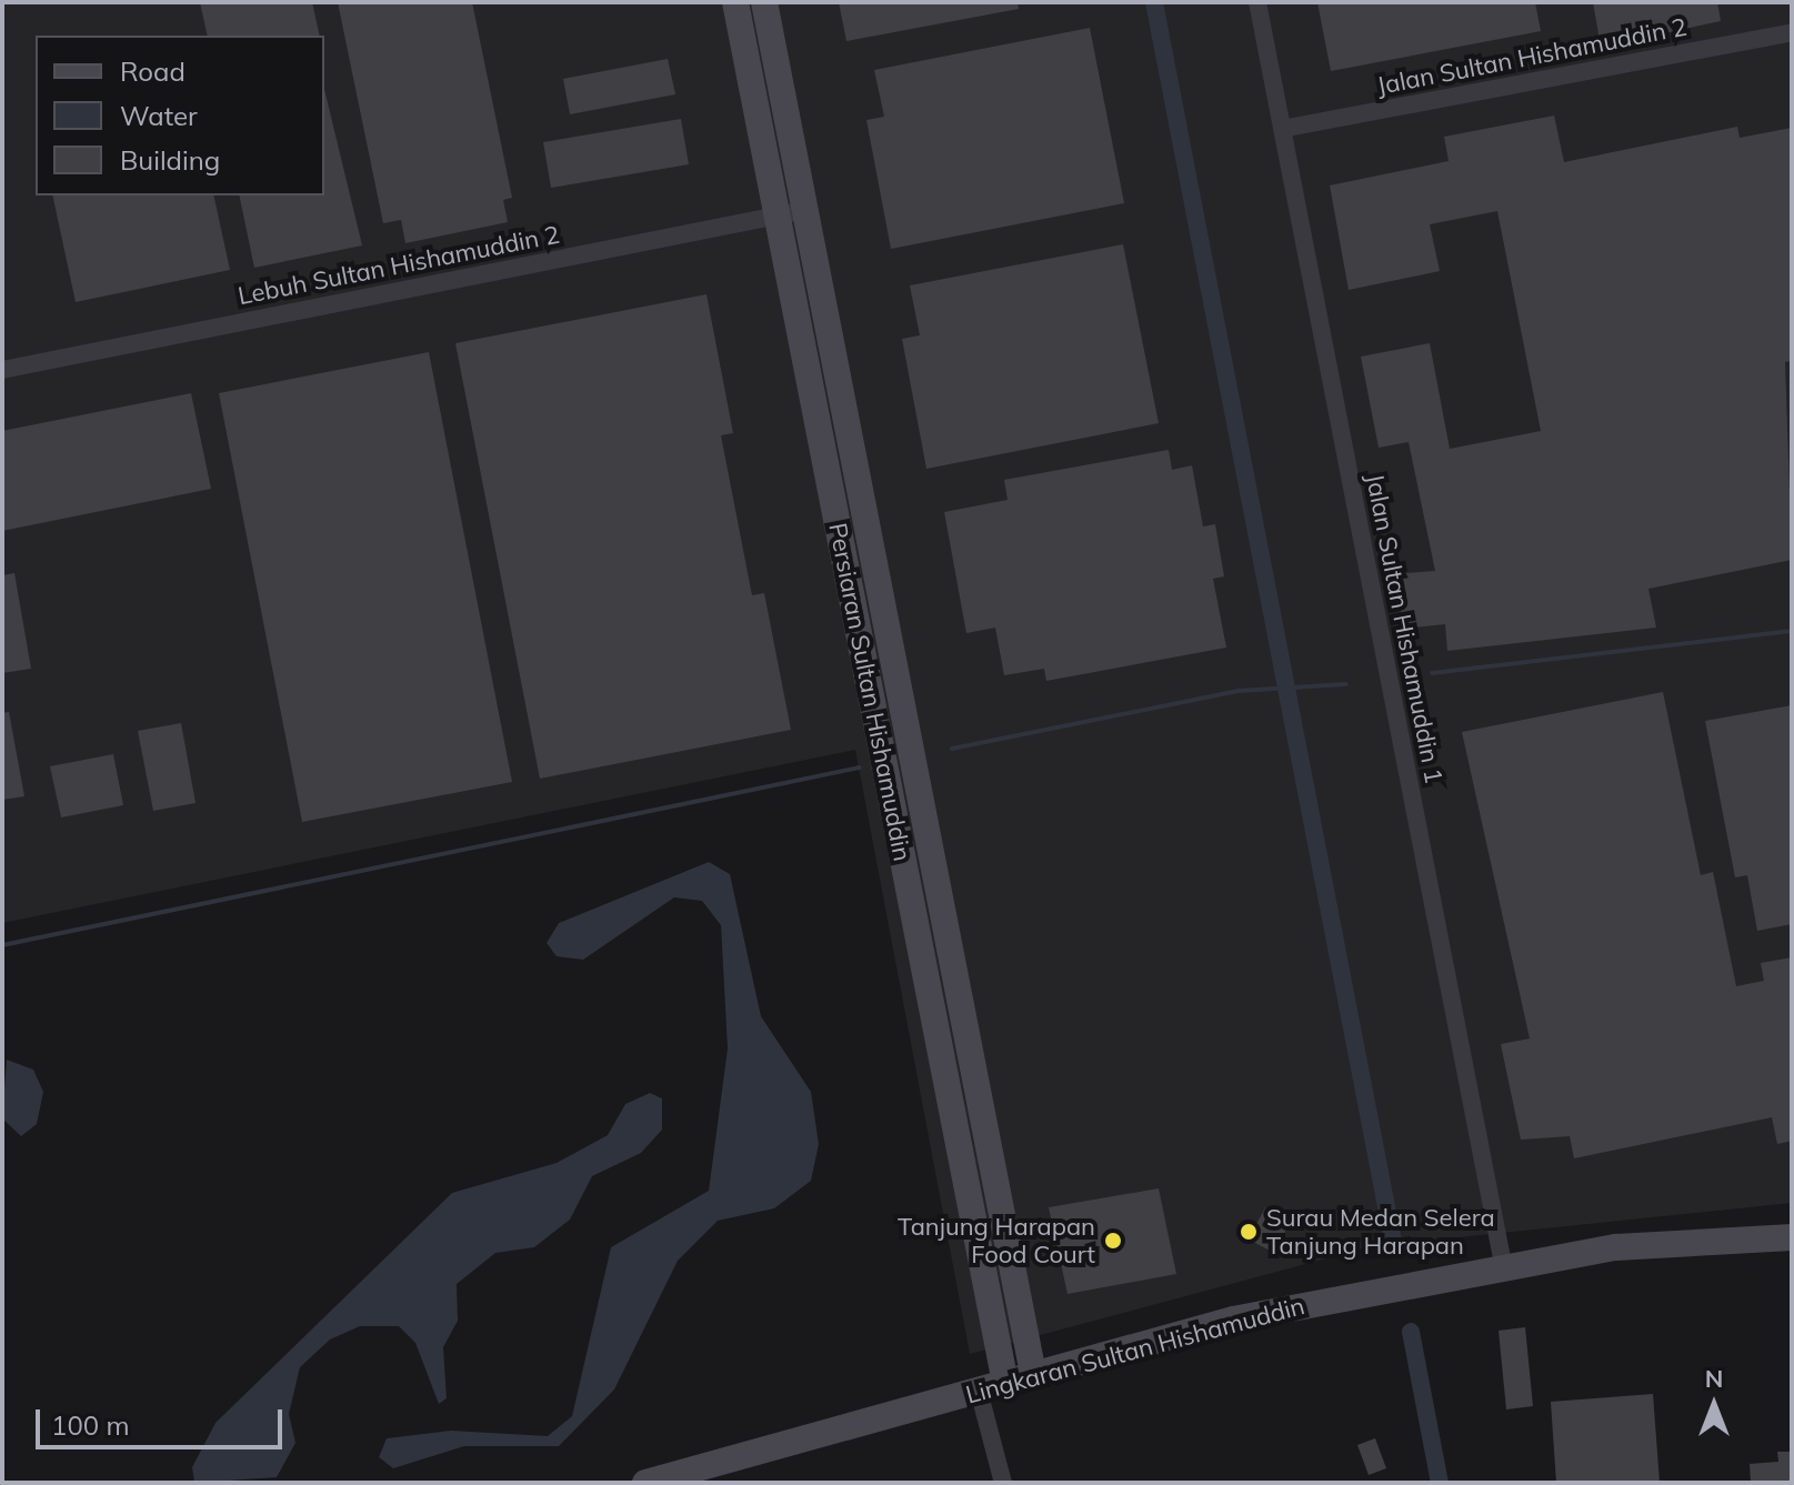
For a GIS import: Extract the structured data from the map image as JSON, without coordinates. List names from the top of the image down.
{
  "streets": {
    "street": [
      "Jalan Sultan Hishamuddin 2",
      "Lebuh Sultan Hishamuddin 2",
      "Jalan Sultan Hishamuddin 1",
      "Persiaran Sultan Hishamuddin",
      "Lingkaran Sultan Hishamuddin"
    ]
  },
  "crossings": [
    ["Jalan Sultan Hishamuddin 2", "Jalan Sultan Hishamuddin 1"],
    ["Lebuh Sultan Hishamuddin 2", "Persiaran Sultan Hishamuddin"],
    ["Jalan Sultan Hishamuddin 1", "Lingkaran Sultan Hishamuddin"],
    ["Persiaran Sultan Hishamuddin", "Lingkaran Sultan Hishamuddin"]
  ],
  "places": ["Surau Medan Selera Tanjung Harapan", "Tanjung Harapan Food Court"],
  "legend": ["Road", "Water", "Building"],
  "scale_bar": "100 m",
  "north": "top"
}
